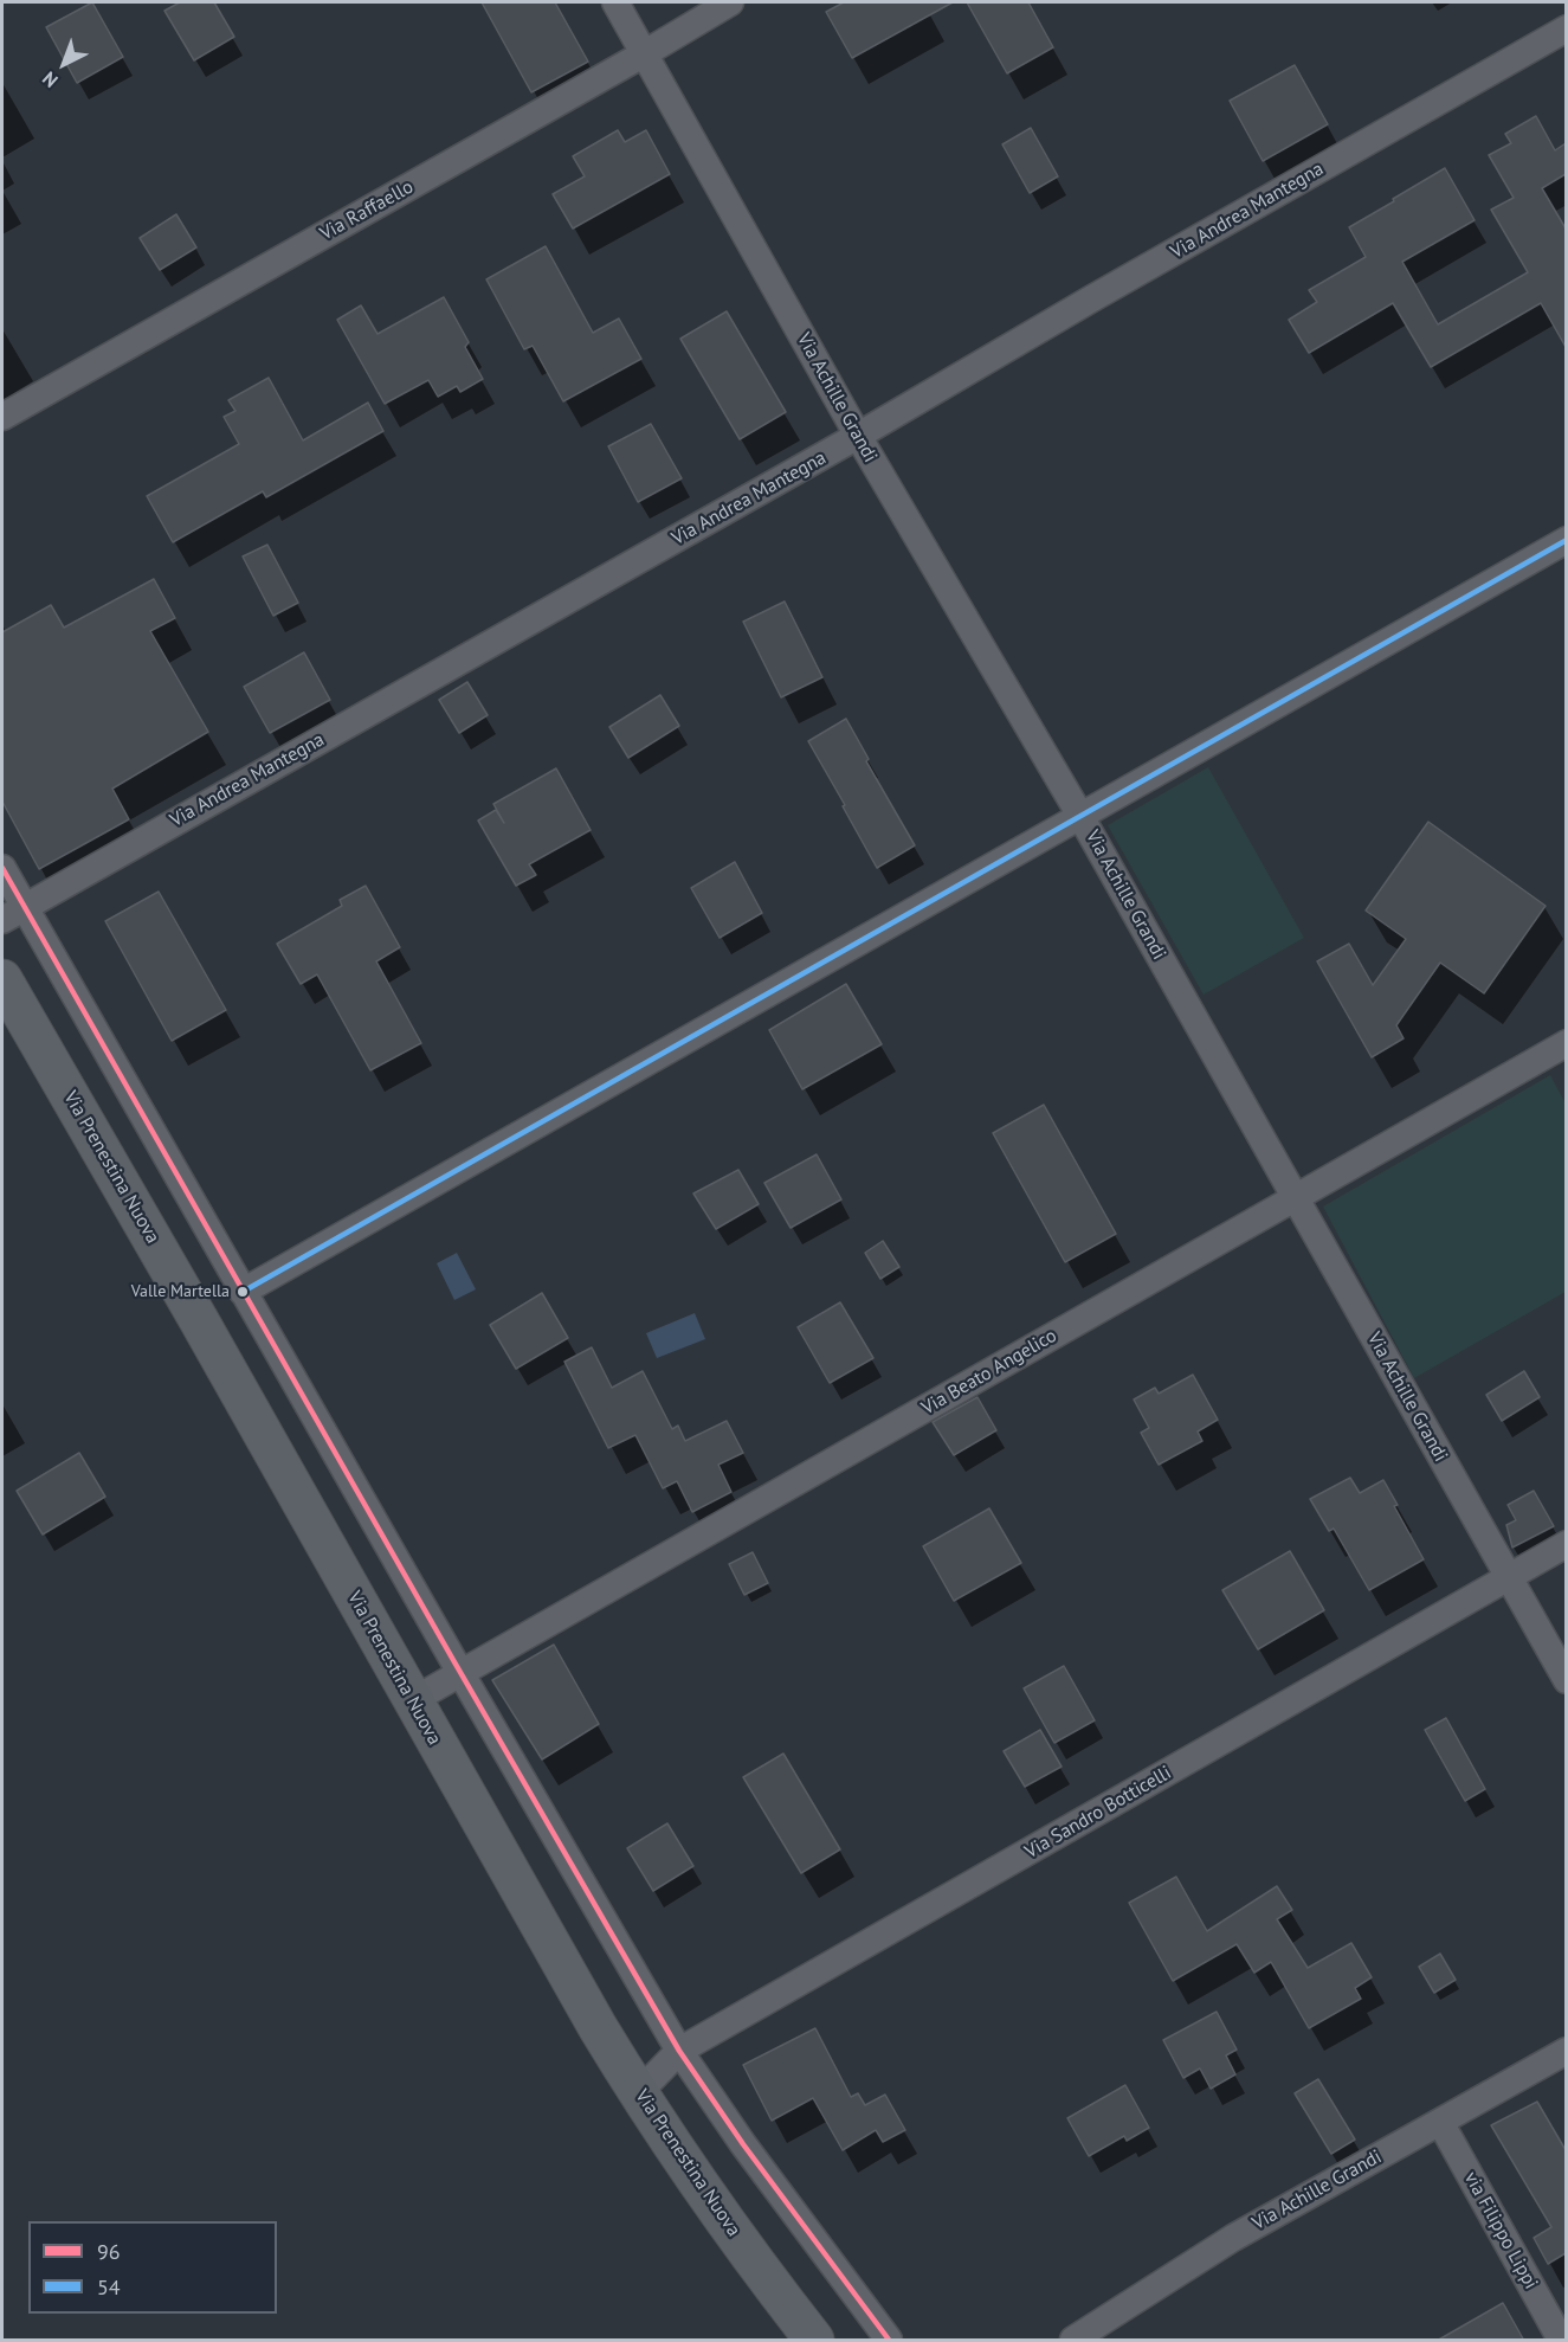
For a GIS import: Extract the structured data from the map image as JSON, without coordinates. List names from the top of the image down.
{
  "streets": {
    "main road": ["Via Prenestina Nuova"],
    "street": [
      "Via Raffaello",
      "Via Andrea Mantegna",
      "Via Achille Grandi",
      "Via Beato Angelico",
      "Via Sandro Botticelli",
      "via Filippo Lippi"
    ]
  },
  "crossings": [
    ["Via Raffaello", "Via Achille Grandi"],
    ["Via Andrea Mantegna", "Via Achille Grandi"],
    ["Via Achille Grandi", "Via Beato Angelico"],
    ["Via Achille Grandi", "Via Sandro Botticelli"],
    ["Via Achille Grandi", "via Filippo Lippi"],
    ["Via Prenestina Nuova", "Via Beato Angelico"],
    ["Via Prenestina Nuova", "Via Sandro Botticelli"]
  ],
  "places": ["Valle Martella"],
  "lines": ["transit line 54", "transit line 96"],
  "legend": ["96", "54"],
  "north": "bottom left"
}
